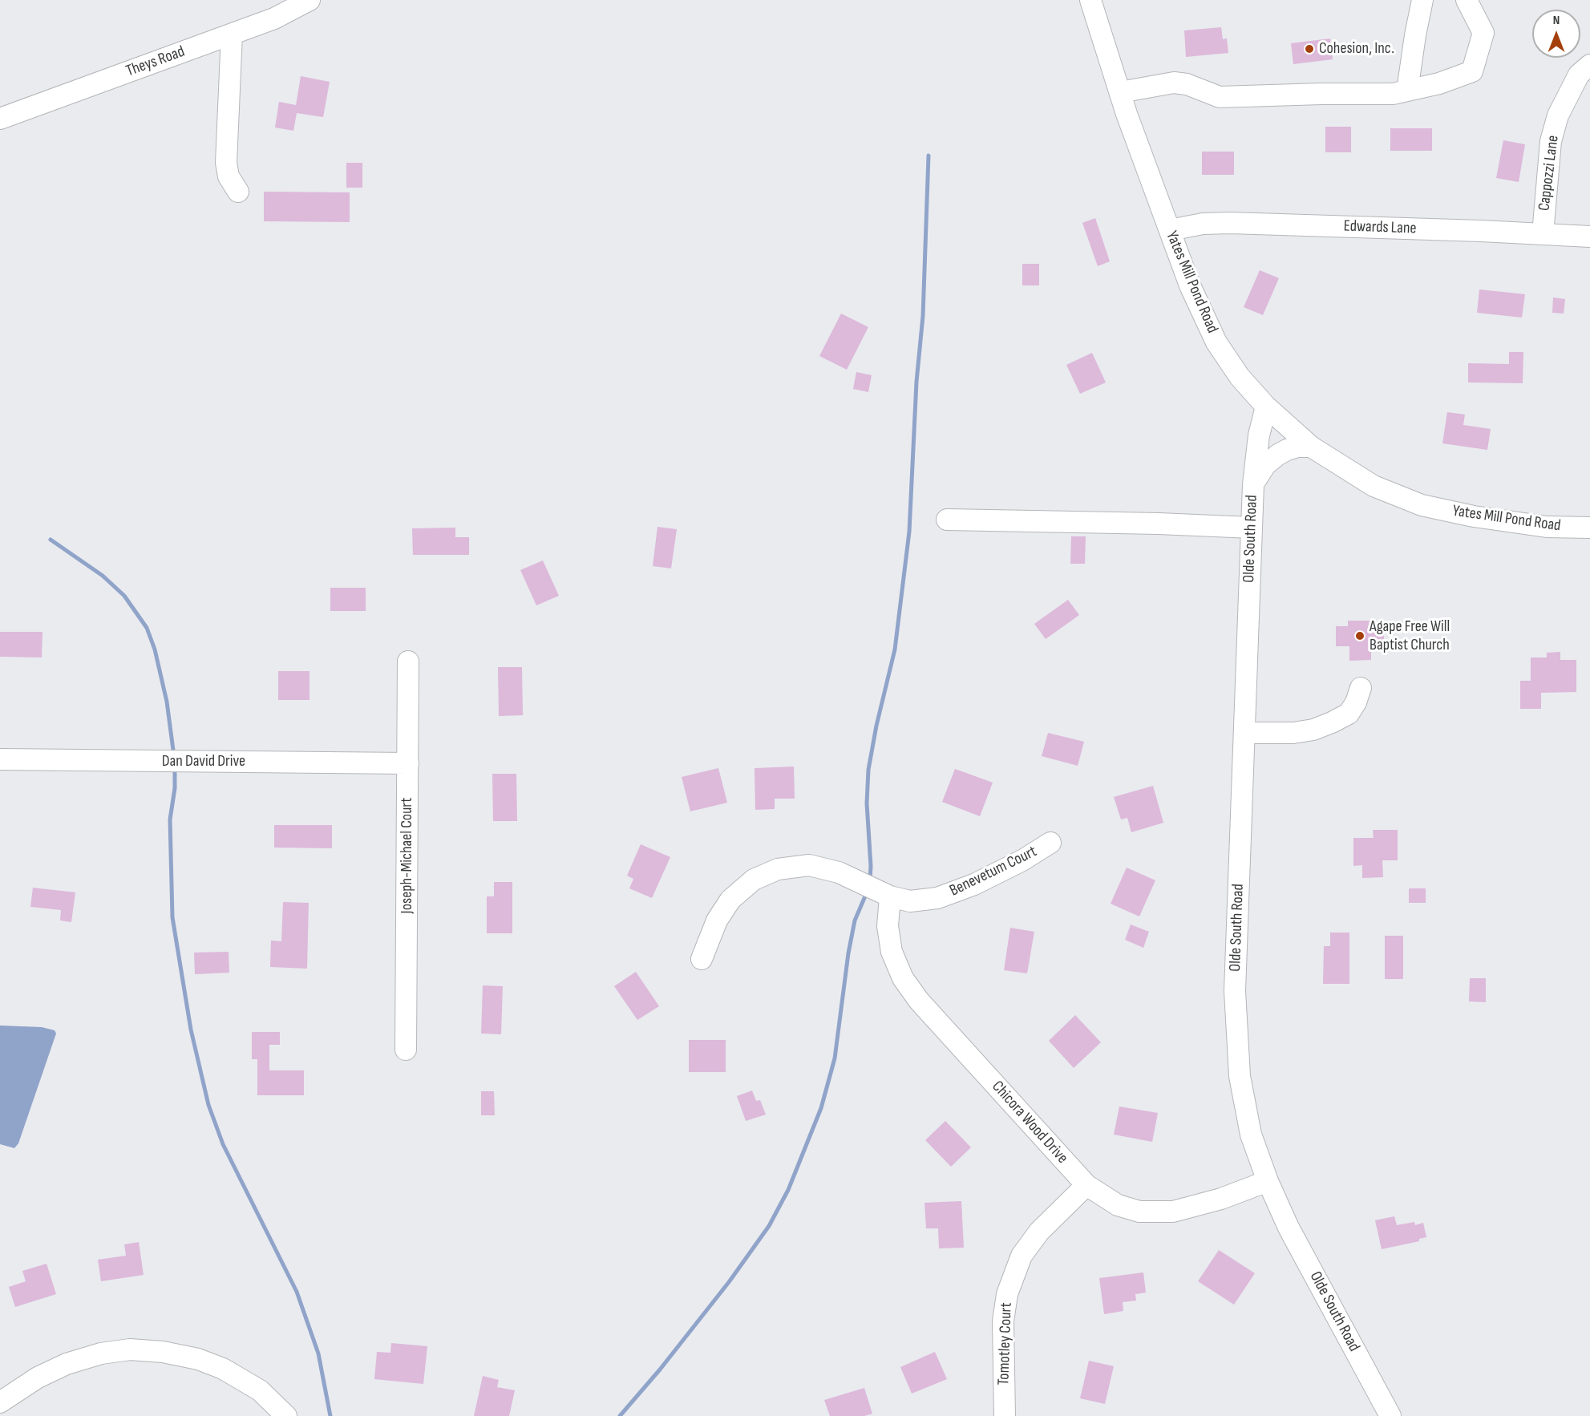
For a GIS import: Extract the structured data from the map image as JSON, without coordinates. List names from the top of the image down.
{
  "streets": {
    "street": [
      "Theys Road",
      "Cappozzi Lane",
      "Edwards Lane",
      "Yates Mill Pond Road",
      "Olde South Road",
      "Dan David Drive",
      "Joseph-Michael Court",
      "Benevetum Court",
      "Chicora Wood Drive",
      "Tomotley Court"
    ]
  },
  "crossings": [
    ["Cappozzi Lane", "Edwards Lane"],
    ["Edwards Lane", "Yates Mill Pond Road"],
    ["Yates Mill Pond Road", "Olde South Road"],
    ["Olde South Road", "Chicora Wood Drive"],
    ["Dan David Drive", "Joseph-Michael Court"],
    ["Benevetum Court", "Chicora Wood Drive"],
    ["Chicora Wood Drive", "Tomotley Court"]
  ],
  "places": ["Cohesion, Inc.", "Agape Free Will Baptist Church"],
  "north": "top"
}
